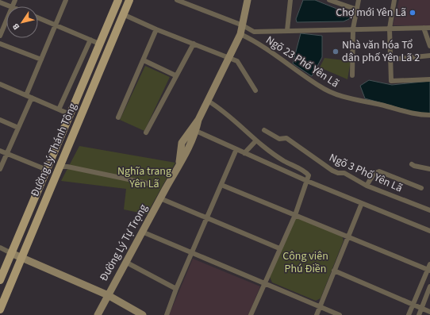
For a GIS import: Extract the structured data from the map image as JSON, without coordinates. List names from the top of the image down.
{
  "streets": {
    "main road": ["Đường Lý Thánh Tông", "Đường Lý Tự Trọng"],
    "street": ["Ngõ 23 Phố Yên Lã", "Ngõ 3 Phố Yên Lã"]
  },
  "crossings": [
    ["Ngõ 23 Phố Yên Lã", "Đường Lý Tự Trọng"]
  ],
  "parks": ["Nghĩa trang Yên Lã", "Công viên Phú Điền"],
  "places": ["Chợ mới Yên Lã", "Nhà văn hóa Tổ dân phố Yên Lã 2"],
  "north": "bottom left"
}
